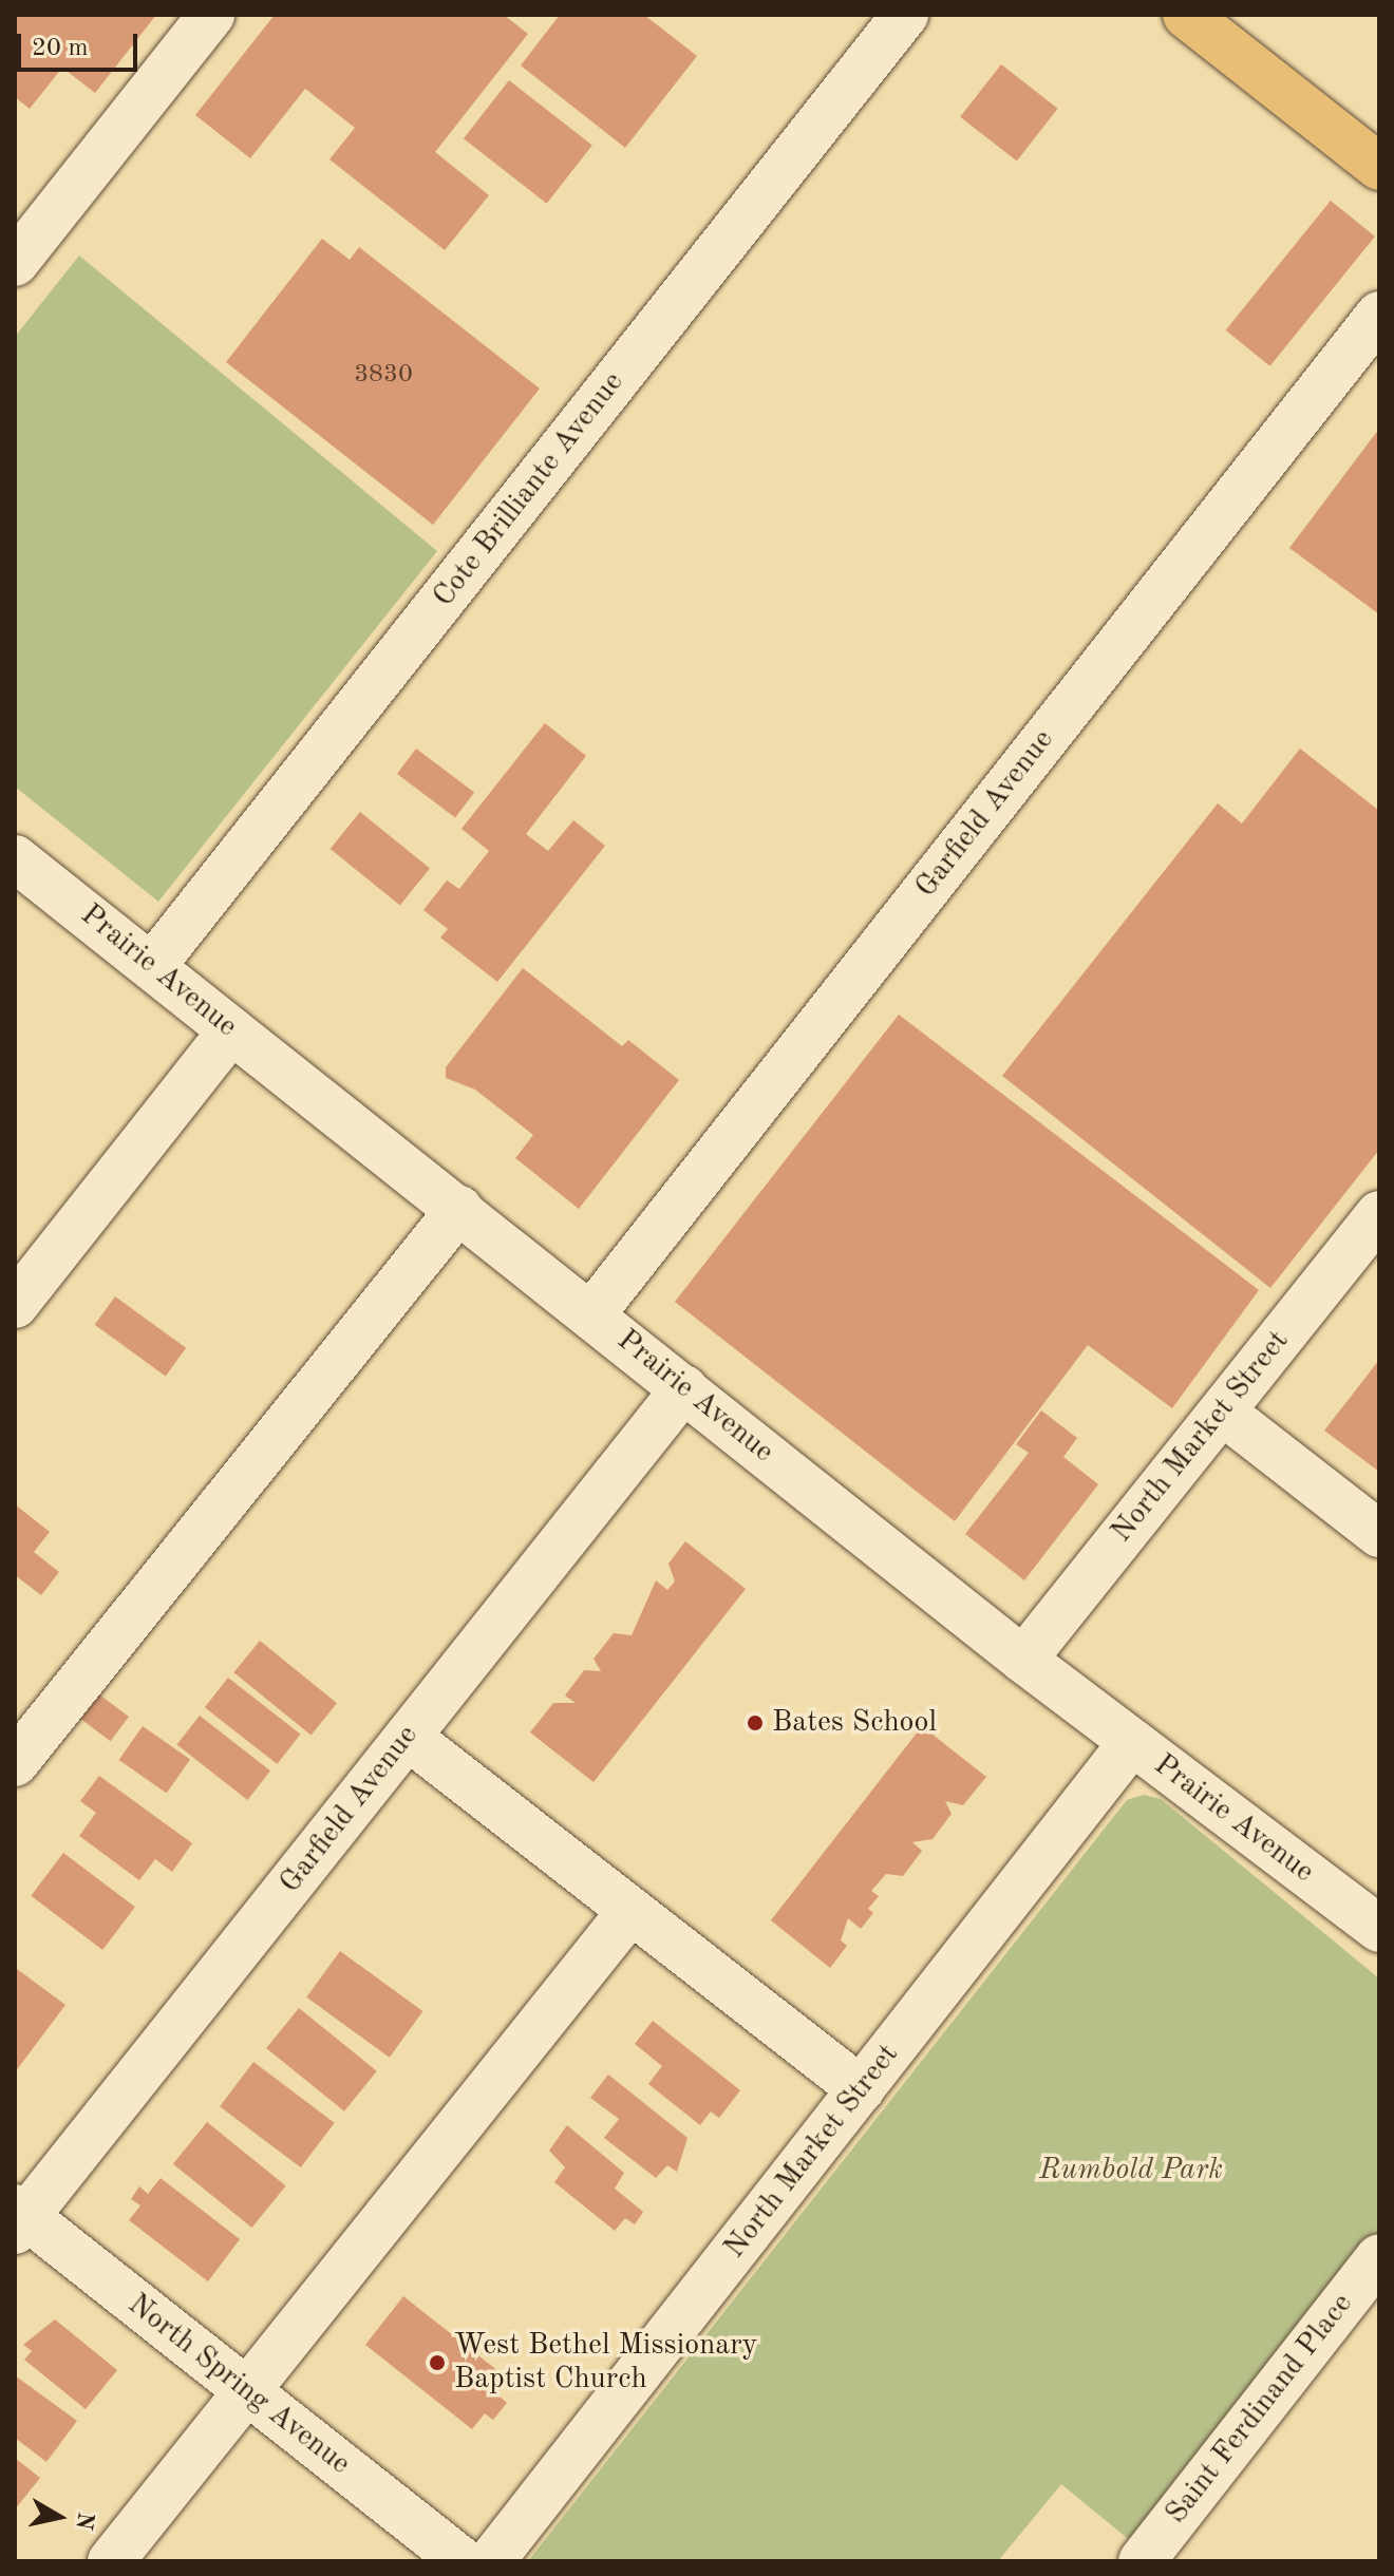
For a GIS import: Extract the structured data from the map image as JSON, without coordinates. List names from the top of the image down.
{
  "streets": {
    "street": [
      "Cote Brilliante Avenue",
      "Garfield Avenue",
      "Prairie Avenue",
      "North Market Street",
      "North Spring Avenue",
      "Saint Ferdinand Place"
    ]
  },
  "crossings": [
    ["Cote Brilliante Avenue", "Prairie Avenue"],
    ["Garfield Avenue", "Prairie Avenue"],
    ["Garfield Avenue", "North Spring Avenue"],
    ["Prairie Avenue", "North Market Street"]
  ],
  "parks": ["Rumbold Park"],
  "places": ["Bates School", "West Bethel Missionary Baptist Church"],
  "house_numbers": ["3830"],
  "scale_bar": "20 m",
  "north": "right"
}
